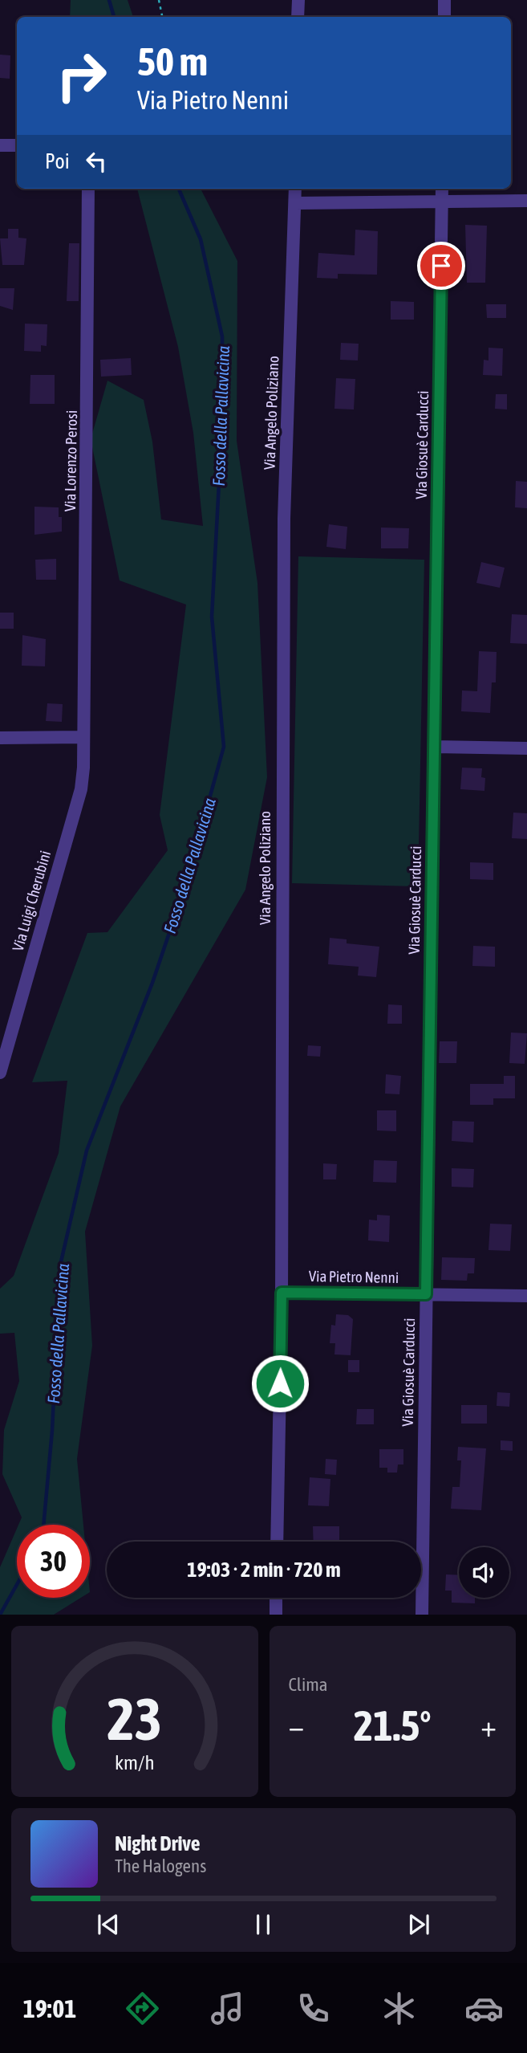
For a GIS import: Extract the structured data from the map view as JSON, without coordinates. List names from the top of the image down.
{
  "streets": {
    "street": [
      "Via Angelo Poliziano",
      "Via Giosuè Carducci",
      "Via Lorenzo Perosi",
      "Via Luigi Cherubini",
      "Via Pietro Nenni"
    ]
  },
  "crossings": [
    ["Via Angelo Poliziano", "Via Pietro Nenni"],
    ["Via Giosuè Carducci", "Via Pietro Nenni"],
    ["Via Lorenzo Perosi", "Via Luigi Cherubini"]
  ],
  "water": ["Fosso della Pallavicina"],
  "page": {
    "turn": ["50 m", "Via Pietro Nenni"],
    "then": "Poi",
    "limit": "30",
    "trip": "19:03 · 2 min · 720 m",
    "tile": "Clima",
    "heat": ["−", "21.5°", "+"],
    "song": ["Night Drive", "The Halogens"],
    "tabs": "19:01",
    "gauge": ["23", "km/h"]
  }
}
